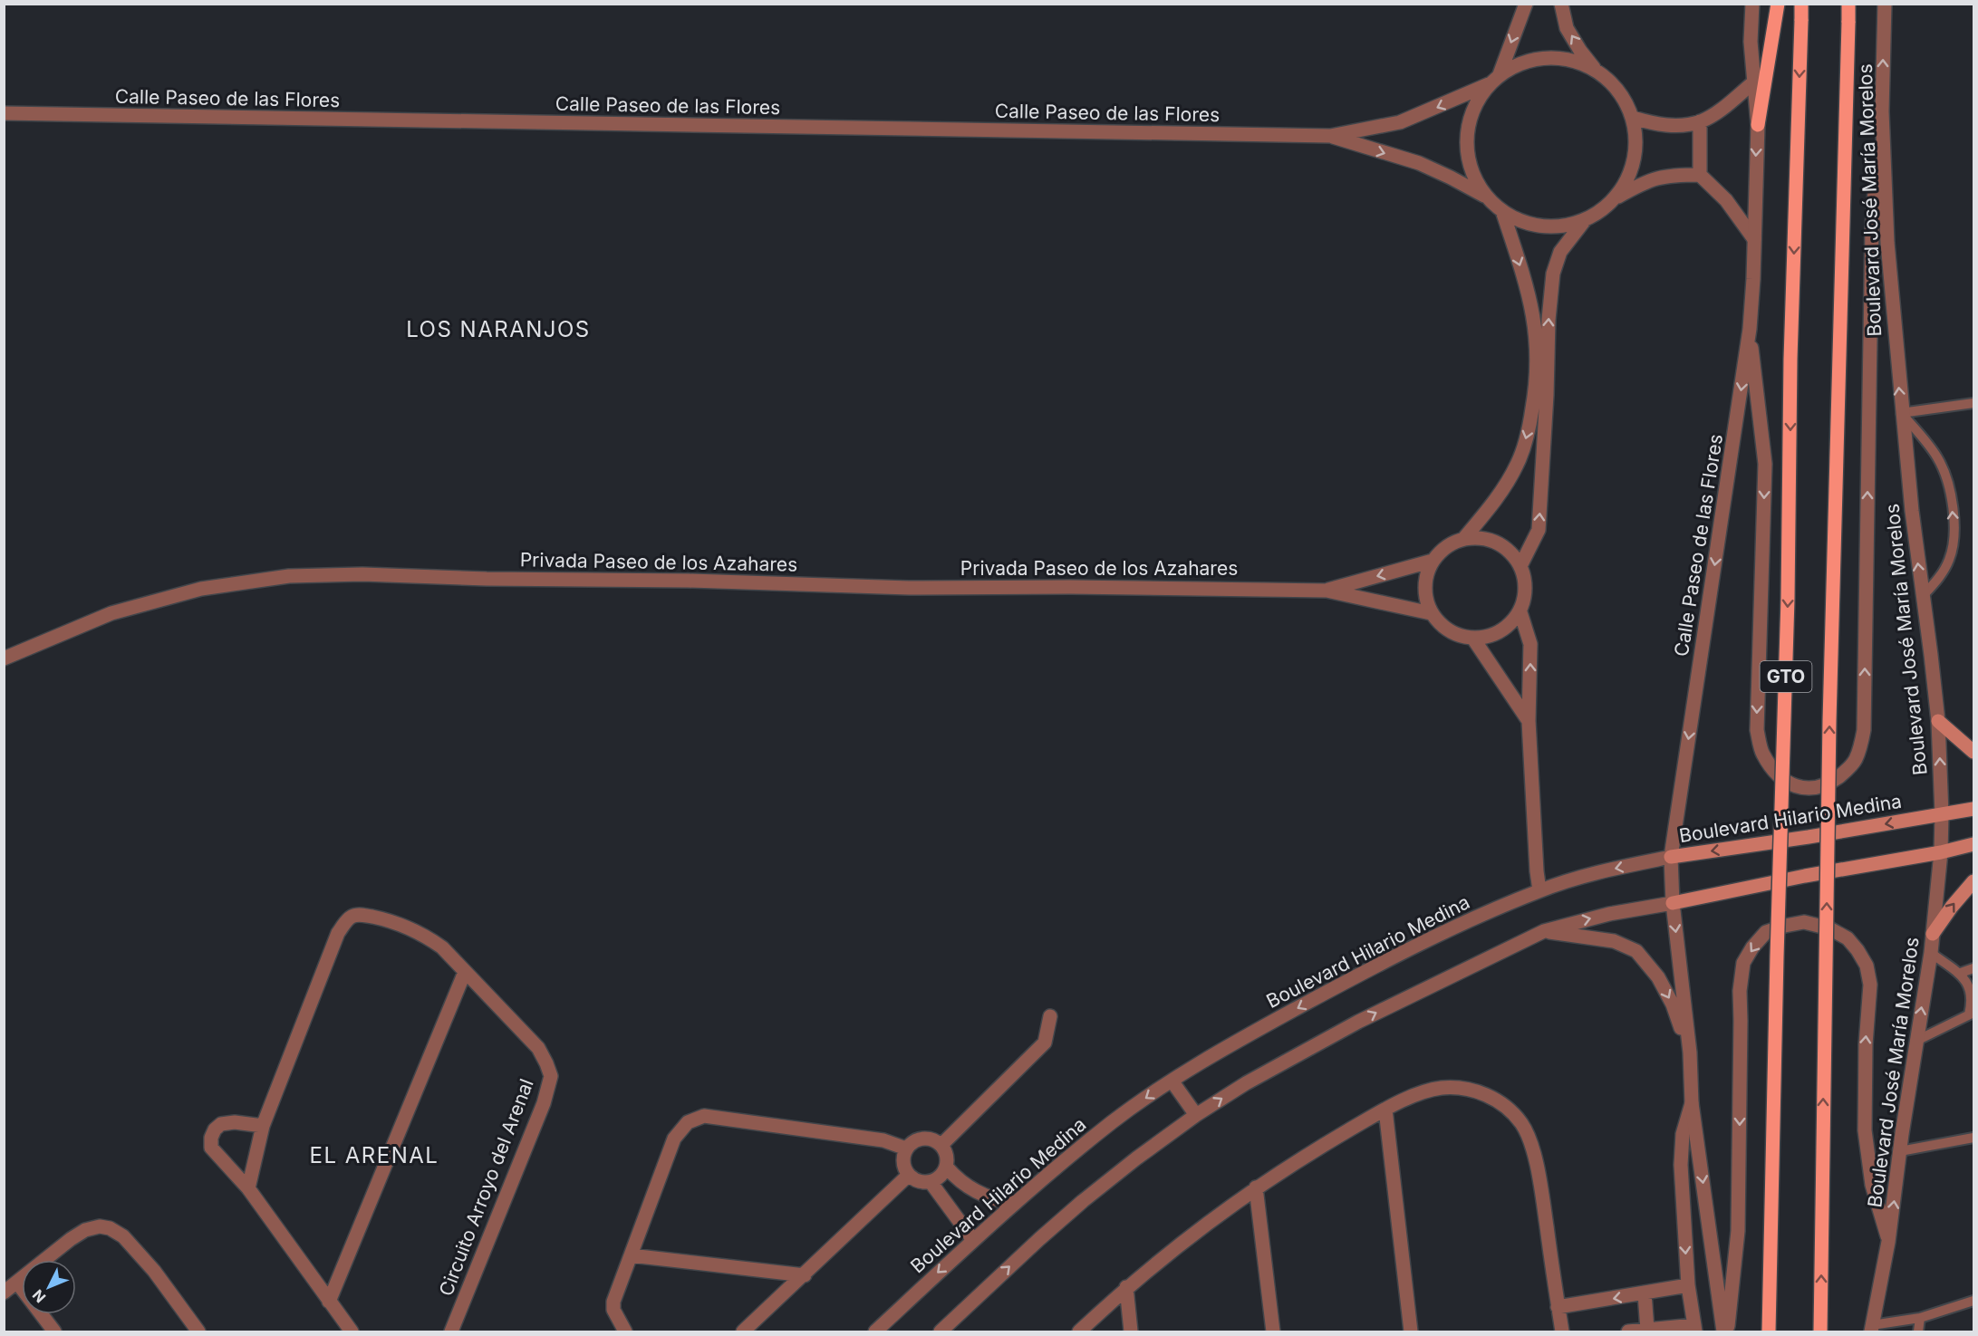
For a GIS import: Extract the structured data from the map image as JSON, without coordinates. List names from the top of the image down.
{
  "streets": {
    "main road": ["Boulevard José María Morelos", "GTO", "Boulevard Hilario Medina"],
    "street": ["Calle Paseo de las Flores", "Privada Paseo de los Azahares", "Circuito Arroyo del Arenal"]
  },
  "crossings": [
    ["Calle Paseo de las Flores", "Boulevard Hilario Medina"],
    ["Boulevard José María Morelos", "Boulevard Hilario Medina"]
  ],
  "one_way": ["Boulevard Hilario Medina"],
  "districts": ["LOS NARANJOS", "EL ARENAL"],
  "north": "bottom left"
}
